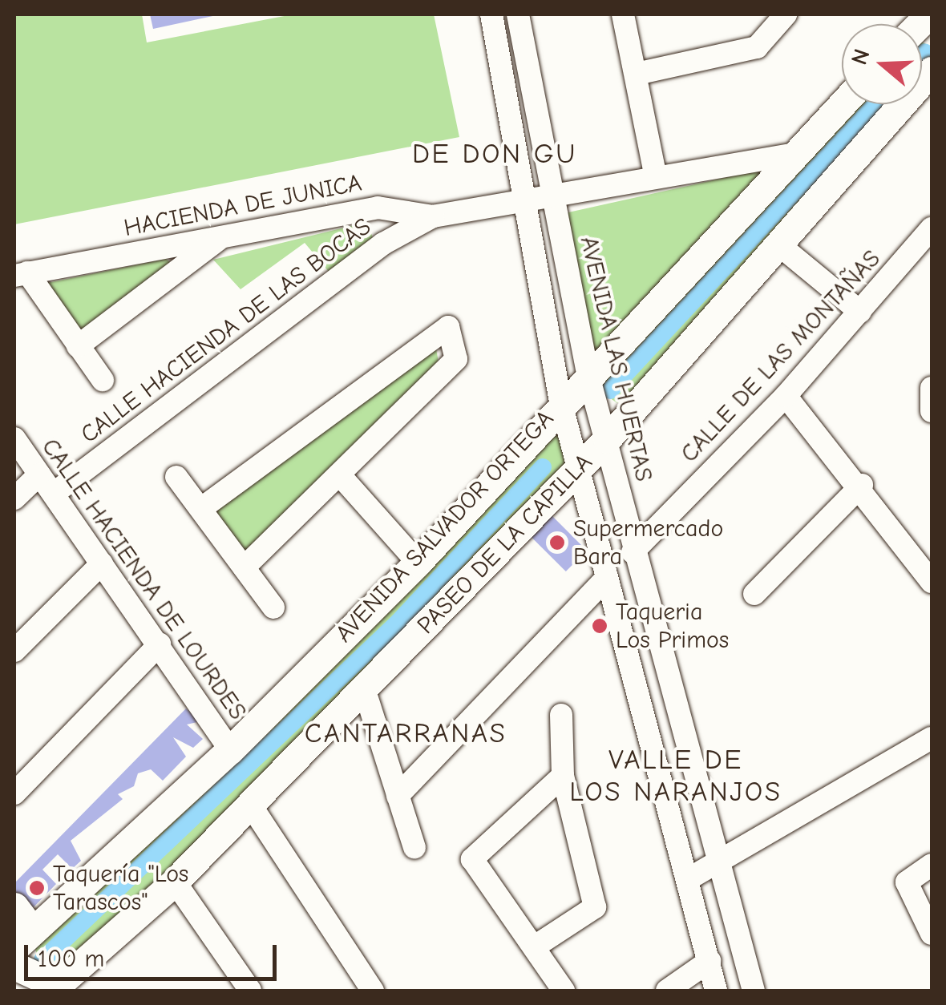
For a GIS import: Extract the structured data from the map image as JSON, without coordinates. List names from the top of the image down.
{
  "streets": {
    "main road": ["AVENIDA SALVADOR ORTEGA", "PASEO DE LA CAPILLA"],
    "street": [
      "HACIENDA DE JUNICA",
      "CALLE HACIENDA DE LAS BOCAS",
      "CALLE DE LAS MONTAÑAS",
      "AVENIDA LAS HUERTAS",
      "CALLE HACIENDA DE LOURDES"
    ]
  },
  "crossings": [
    ["HACIENDA DE JUNICA", "CALLE HACIENDA DE LAS BOCAS"],
    ["HACIENDA DE JUNICA", "AVENIDA LAS HUERTAS"],
    ["HACIENDA DE JUNICA", "AVENIDA SALVADOR ORTEGA"],
    ["CALLE HACIENDA DE LAS BOCAS", "CALLE HACIENDA DE LOURDES"],
    ["CALLE DE LAS MONTAÑAS", "AVENIDA LAS HUERTAS"],
    ["AVENIDA LAS HUERTAS", "AVENIDA SALVADOR ORTEGA"],
    ["AVENIDA LAS HUERTAS", "PASEO DE LA CAPILLA"],
    ["AVENIDA SALVADOR ORTEGA", "CALLE HACIENDA DE LOURDES"]
  ],
  "districts": ["DE DON GU", "CANTARRANAS", "VALLE DE LOS NARANJOS"],
  "places": ["Supermercado Bara", "Taqueria Los Primos", "Taquería \"Los Tarascos\""],
  "scale_bar": "100 m",
  "north": "left"
}
